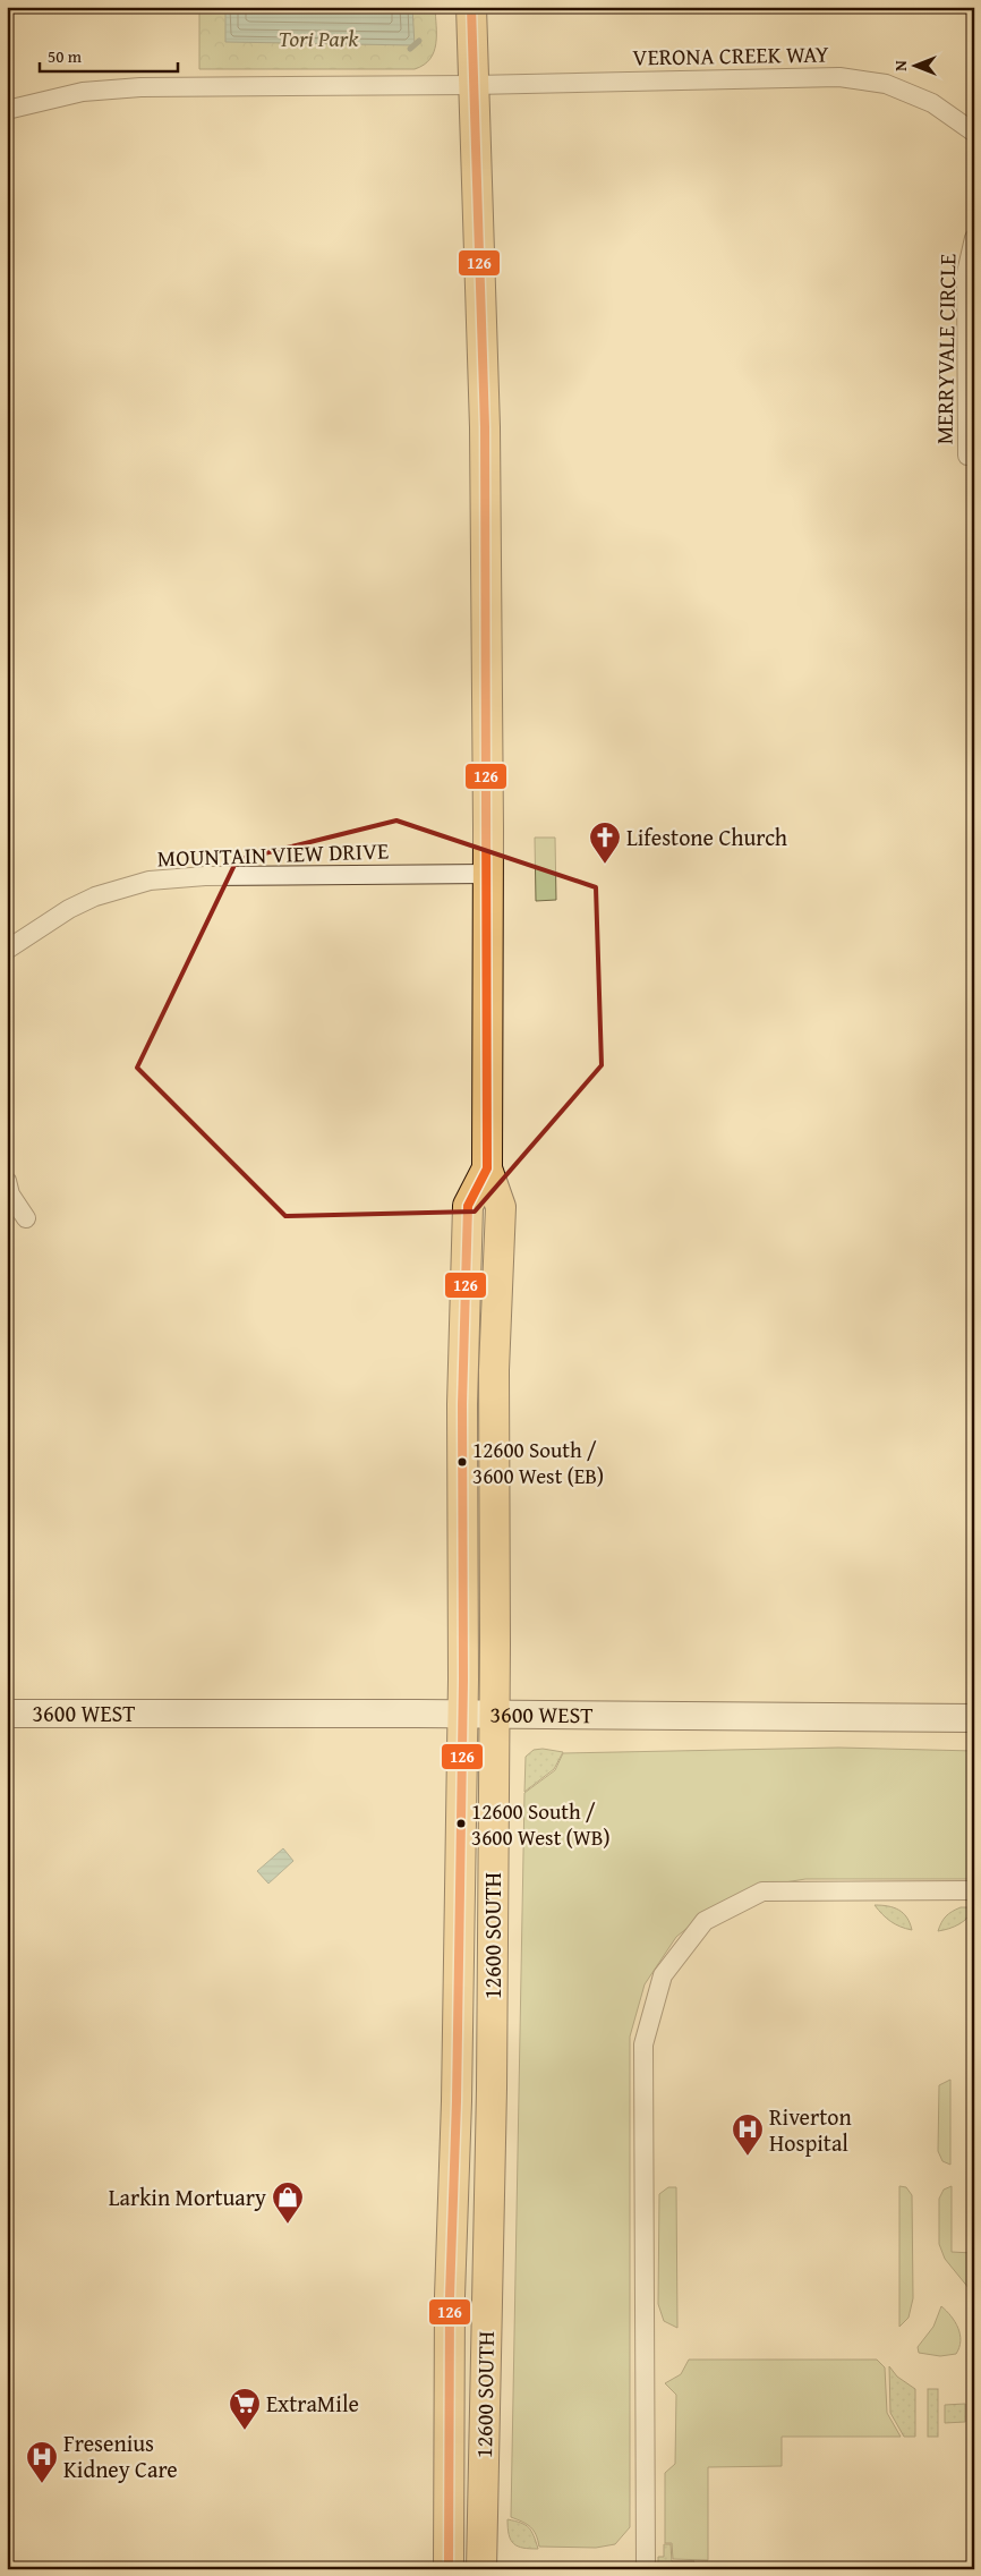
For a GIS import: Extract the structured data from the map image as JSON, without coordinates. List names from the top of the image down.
{
  "streets": {
    "main road": ["3600 WEST", "12600 SOUTH"],
    "street": ["VERONA CREEK WAY", "MERRYVALE CIRCLE", "MOUNTAIN VIEW DRIVE"]
  },
  "crossings": [
    ["VERONA CREEK WAY", "12600 SOUTH"],
    ["MOUNTAIN VIEW DRIVE", "12600 SOUTH"],
    ["3600 WEST", "12600 SOUTH"]
  ],
  "parks": ["Tori Park"],
  "places": {
    "church": ["Lifestone Church"],
    "other": ["12600 South / 3600 West (EB)", "12600 South / 3600 West (WB)"],
    "hospital": ["Riverton Hospital", "Fresenius Kidney Care"],
    "shop": ["Larkin Mortuary"],
    "supermarket": ["ExtraMile"]
  },
  "lines": ["transit line 126"],
  "scale_bar": "50 m",
  "north": "left"
}
